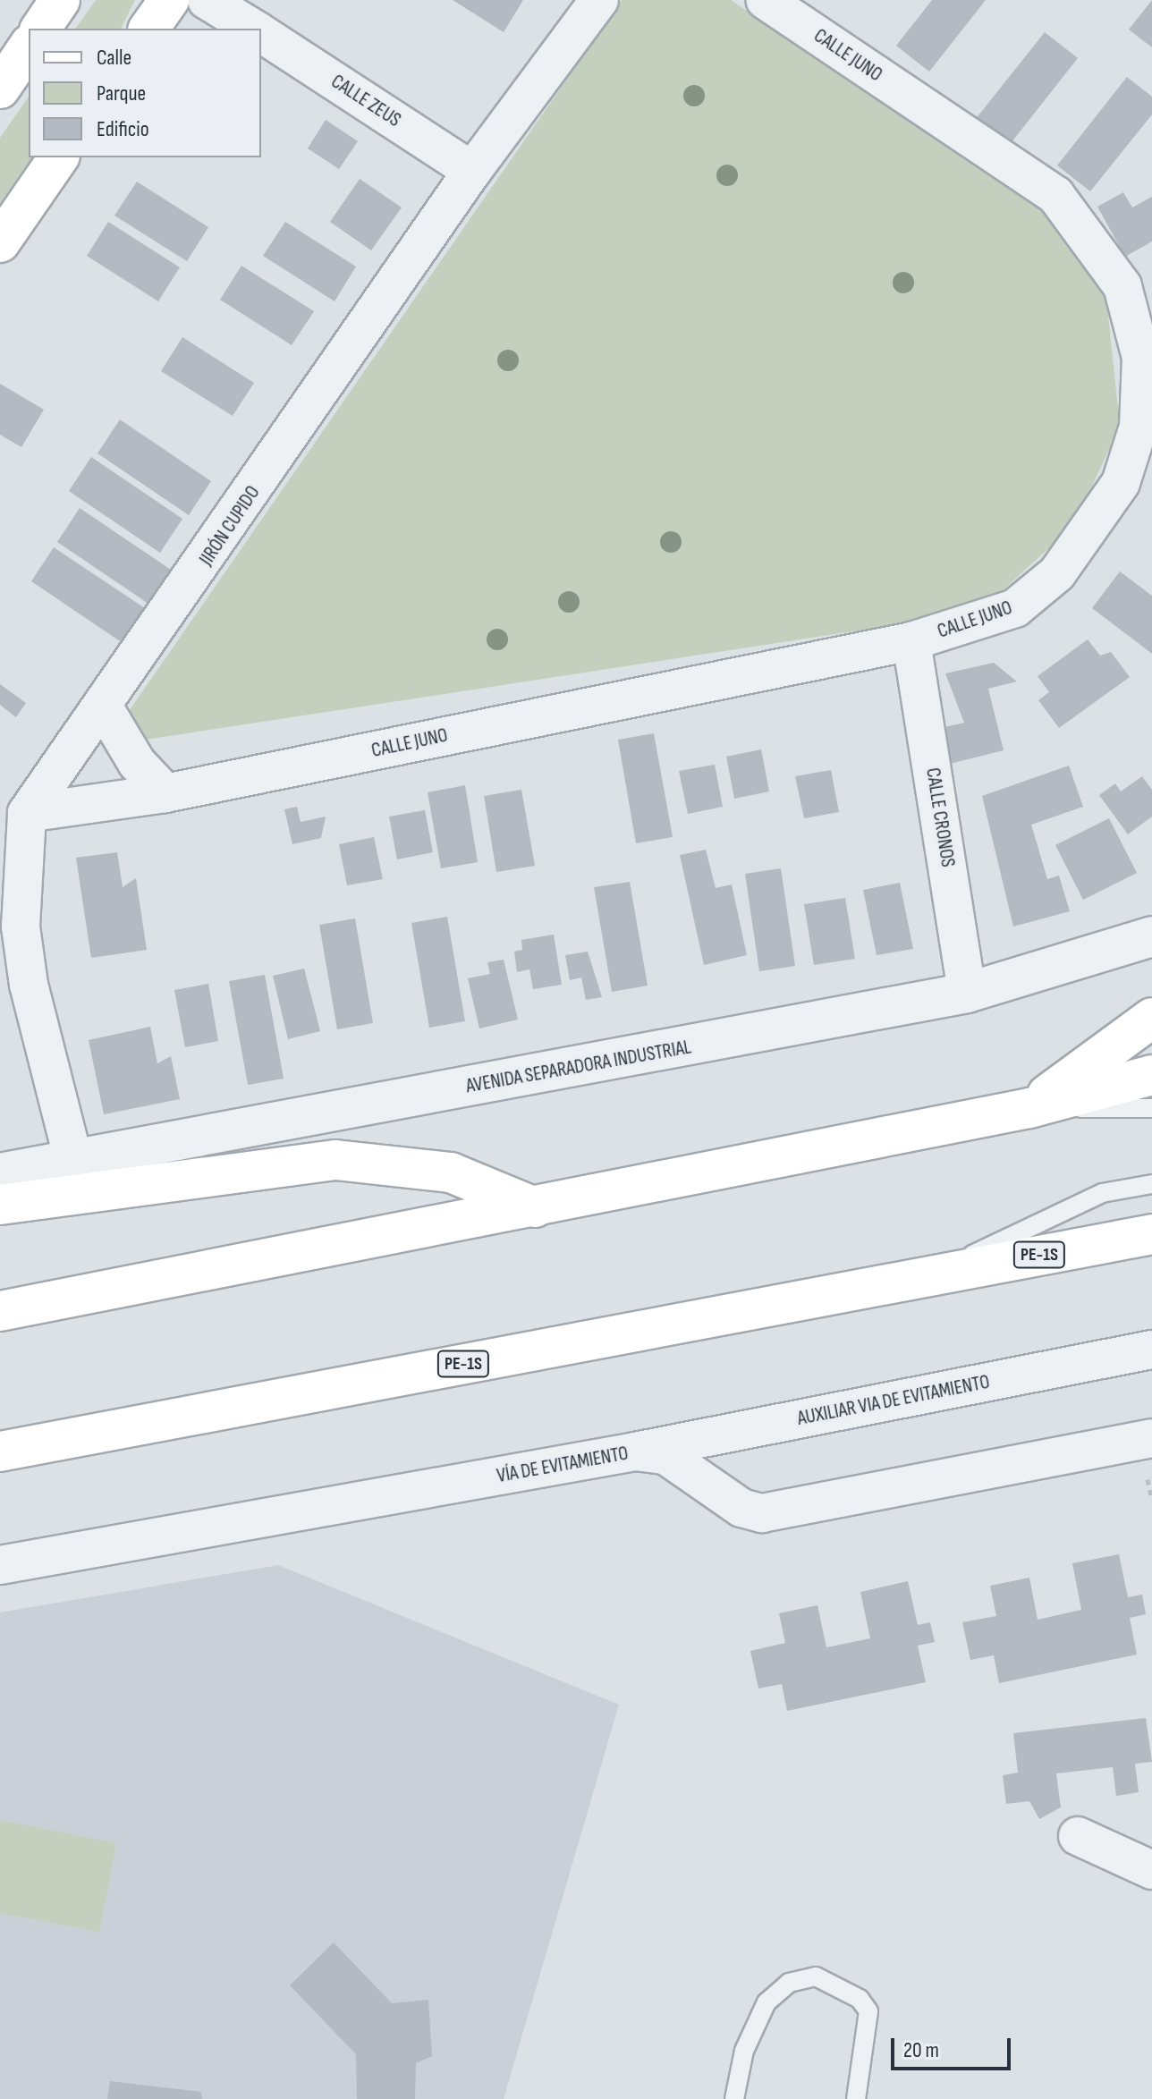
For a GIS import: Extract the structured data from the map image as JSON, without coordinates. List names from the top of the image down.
{
  "streets": {
    "main road": ["PE-1S"],
    "street": [
      "CALLE JUNO",
      "CALLE ZEUS",
      "JIRÓN CUPIDO",
      "CALLE CRONOS",
      "AVENIDA SEPARADORA INDUSTRIAL",
      "AUXILIAR VIA DE EVITAMIENTO",
      "VÍA DE EVITAMIENTO"
    ]
  },
  "crossings": [
    ["CALLE JUNO", "JIRÓN CUPIDO"],
    ["CALLE JUNO", "CALLE CRONOS"],
    ["CALLE ZEUS", "JIRÓN CUPIDO"],
    ["CALLE CRONOS", "AVENIDA SEPARADORA INDUSTRIAL"],
    ["AUXILIAR VIA DE EVITAMIENTO", "VÍA DE EVITAMIENTO"]
  ],
  "legend": ["Calle", "Parque", "Edificio"],
  "scale_bar": "20 m"
}
